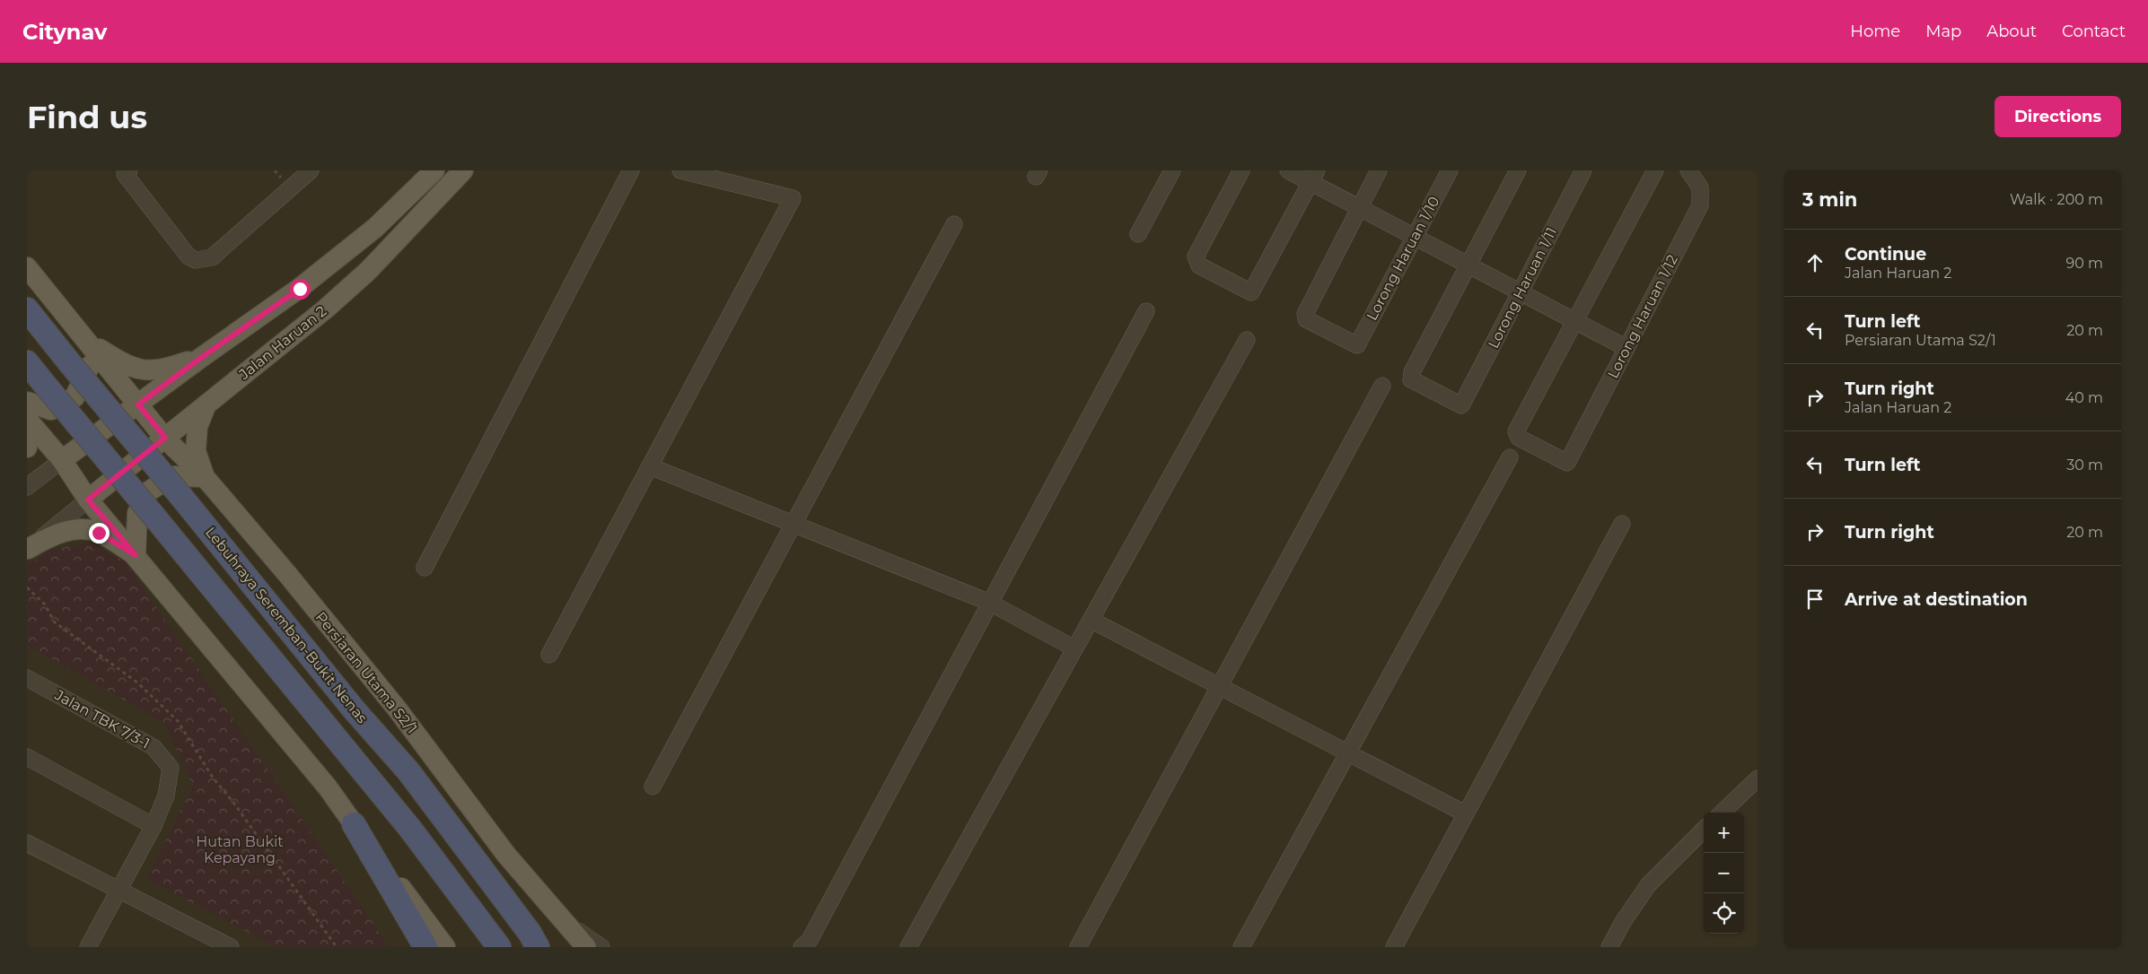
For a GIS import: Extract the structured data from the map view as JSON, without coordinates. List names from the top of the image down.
{
  "streets": {
    "highway": ["Lebuhraya Seremban-Bukit Nenas"],
    "main road": ["Jalan Haruan 2", "Persiaran Utama S2/1"],
    "street": [
      "Lorong Haruan 1/10",
      "Lorong Haruan 1/11",
      "Lorong Haruan 1/12",
      "Jalan TBK 7/3-1"
    ]
  },
  "crossings": [
    ["Jalan Haruan 2", "Persiaran Utama S2/1"]
  ],
  "parks": ["Hutan Bukit Kepayang"],
  "page": {
    "header": "Citynav",
    "nav": [
      "Home",
      "Map",
      "About",
      "Contact"
    ],
    "buttons": "Directions",
    "title": "Find us",
    "heading": ["3 min", "Walk · 200 m"],
    "list": [
      ["Continue", "Jalan Haruan 2", "90 m"],
      ["Turn left", "Persiaran Utama S2/1", "20 m"],
      ["Turn right", "Jalan Haruan 2", "40 m"],
      ["Turn left", "30 m"],
      ["Turn right", "20 m"],
      "Arrive at destination"
    ],
    "map_buttons": ["+", "−"]
  }
}
